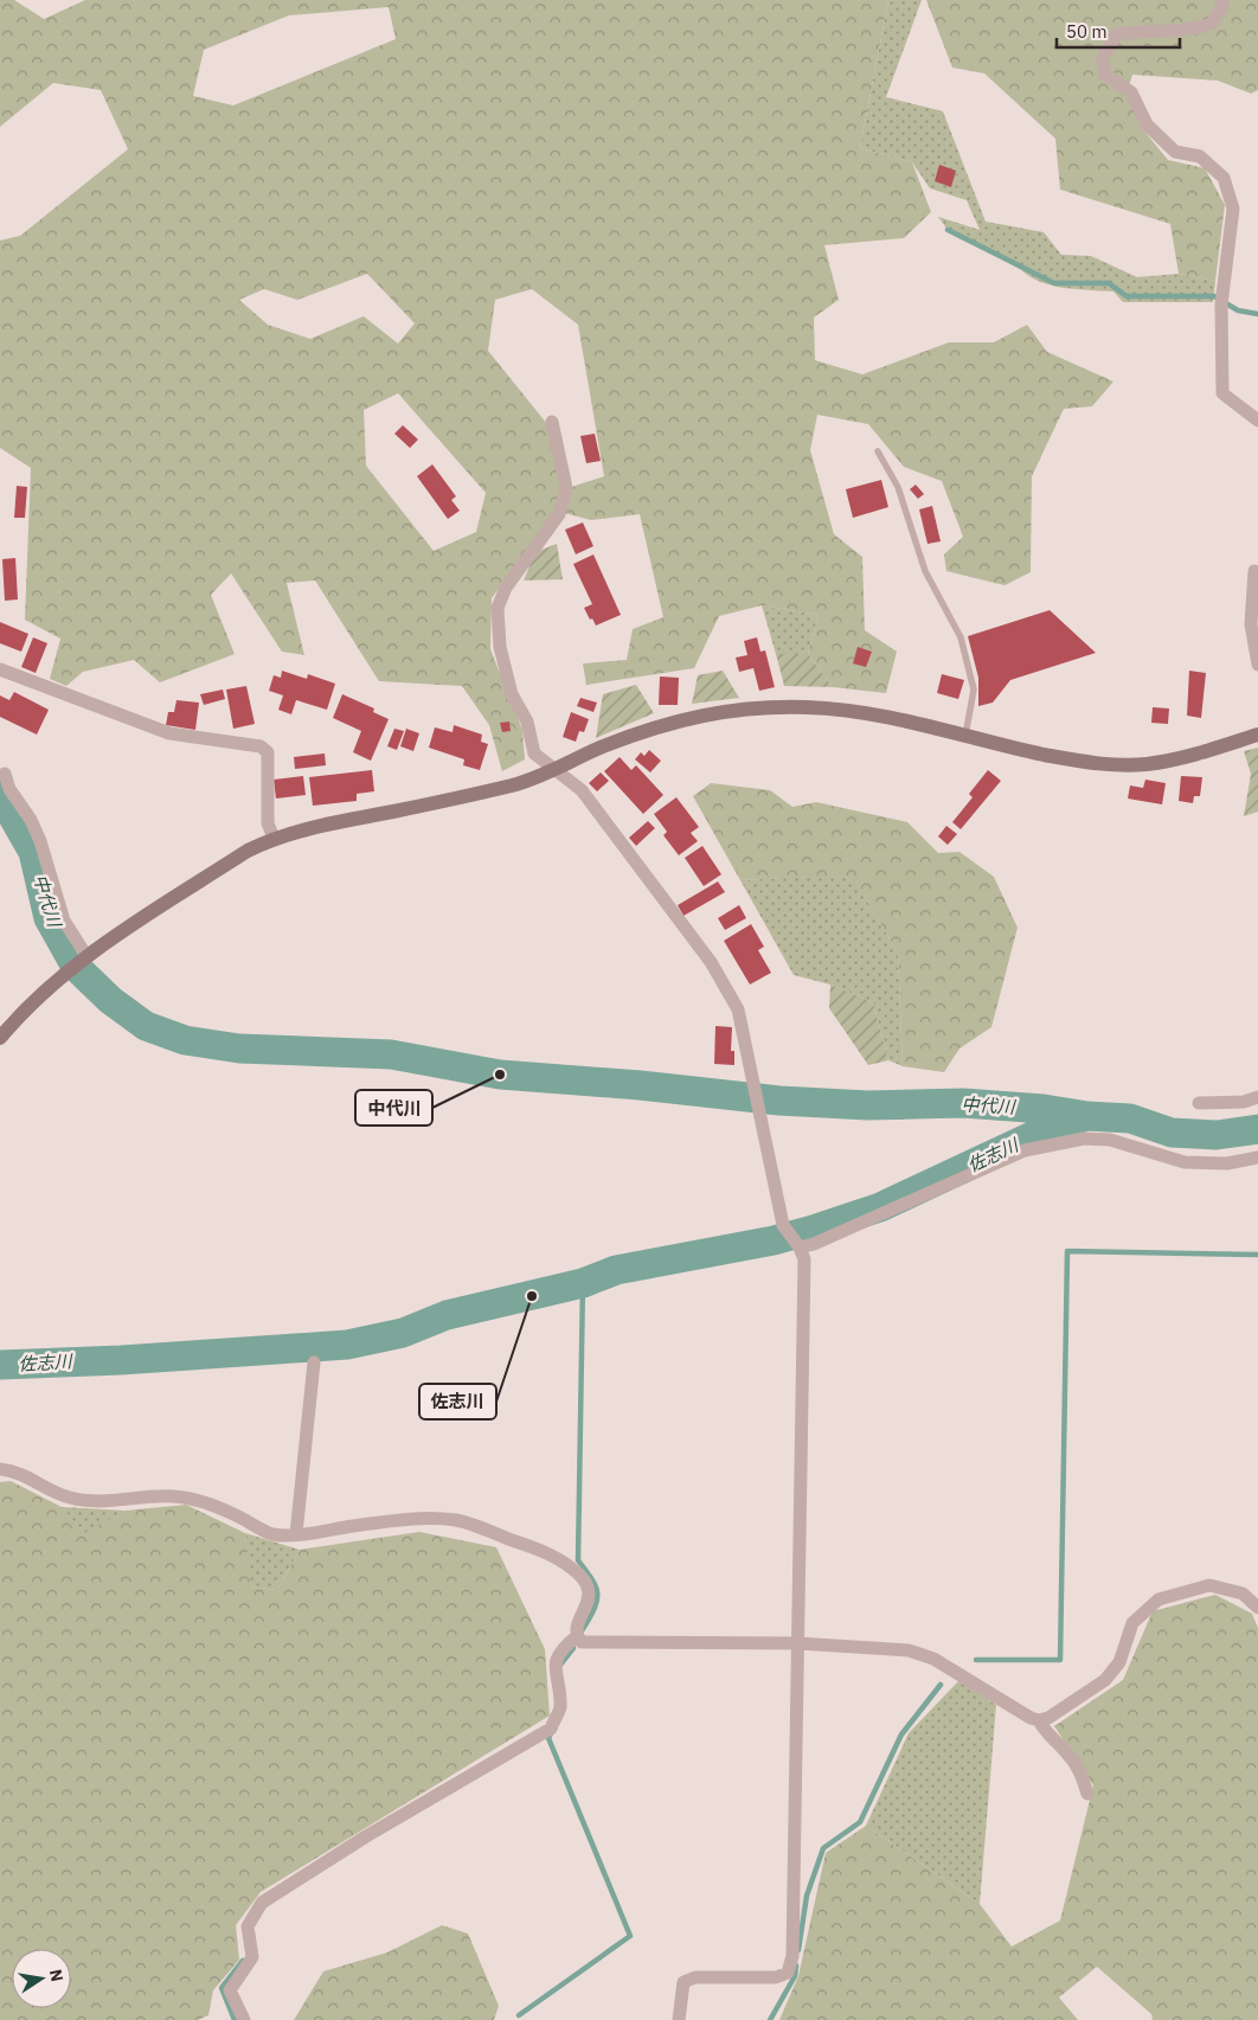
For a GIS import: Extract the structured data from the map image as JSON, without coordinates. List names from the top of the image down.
{
  "water": ["中代川", "佐志川"],
  "places": ["中代川", "佐志川"],
  "scale_bar": "50 m",
  "north": "right"
}
